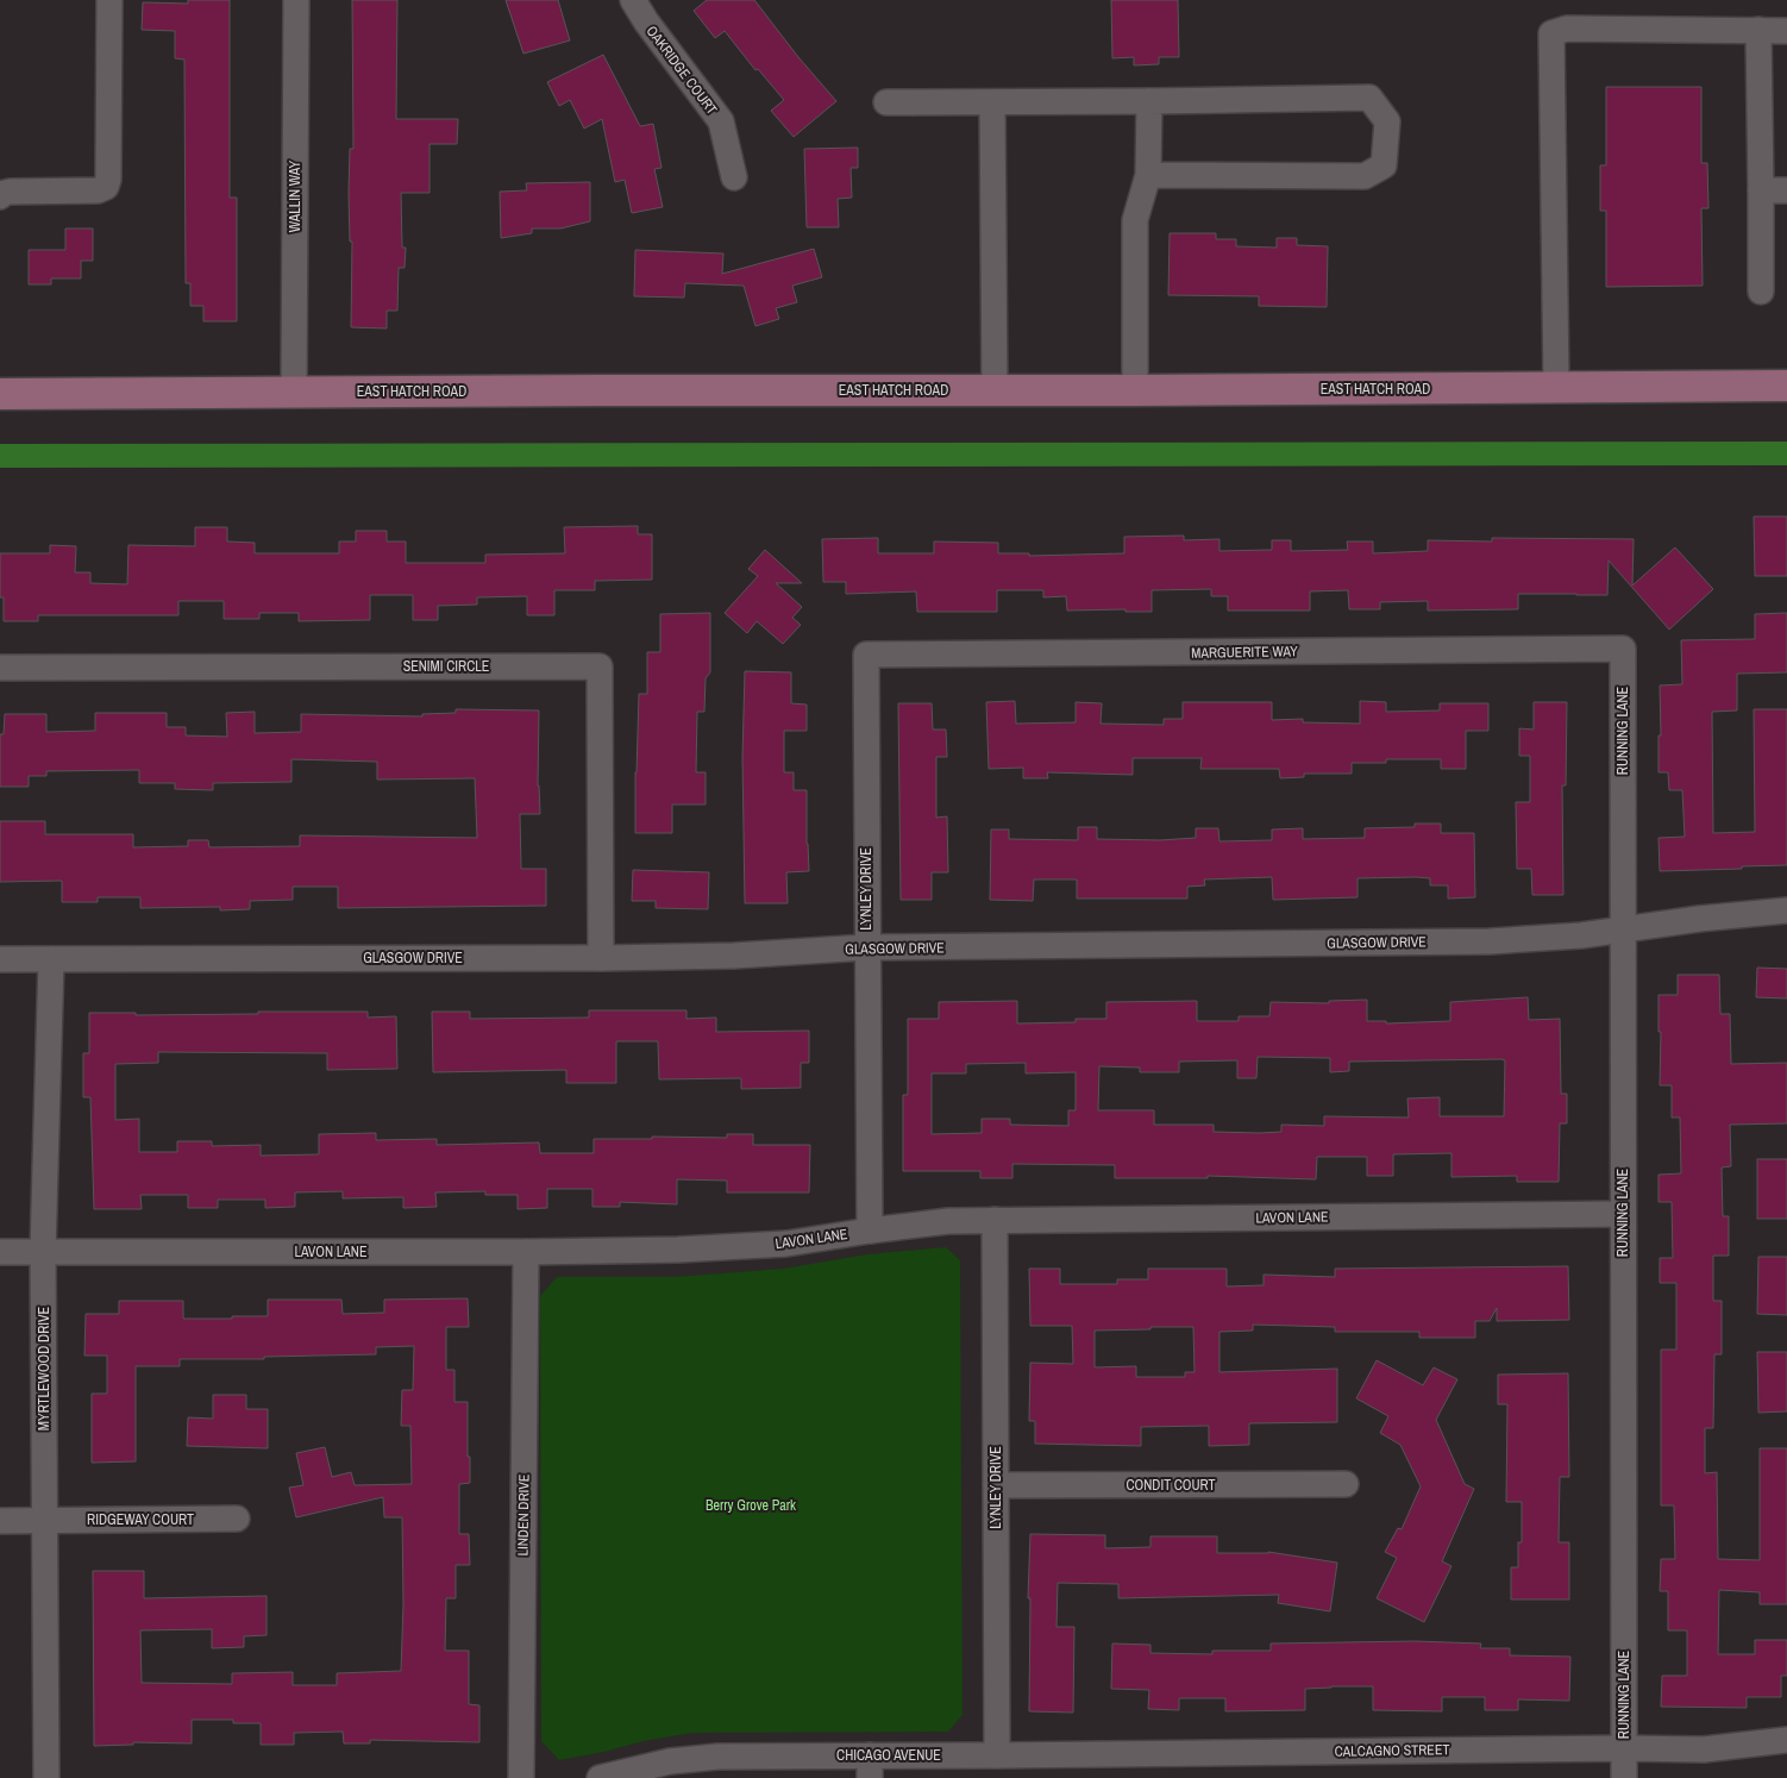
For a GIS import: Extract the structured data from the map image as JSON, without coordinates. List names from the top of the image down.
{
  "streets": {
    "main road": ["EAST HATCH ROAD"],
    "street": [
      "OAKRIDGE COURT",
      "WALLIN WAY",
      "MARGUERITE WAY",
      "SENIMI CIRCLE",
      "RUNNING LANE",
      "LYNLEY DRIVE",
      "GLASGOW DRIVE",
      "LAVON LANE",
      "MYRTLEWOOD DRIVE",
      "CONDIT COURT",
      "LINDEN DRIVE",
      "RIDGEWAY COURT",
      "CALCAGNO STREET",
      "CHICAGO AVENUE"
    ]
  },
  "crossings": [
    ["WALLIN WAY", "EAST HATCH ROAD"],
    ["MARGUERITE WAY", "RUNNING LANE"],
    ["MARGUERITE WAY", "LYNLEY DRIVE"],
    ["SENIMI CIRCLE", "GLASGOW DRIVE"],
    ["RUNNING LANE", "GLASGOW DRIVE"],
    ["RUNNING LANE", "LAVON LANE"],
    ["RUNNING LANE", "CALCAGNO STREET"],
    ["LYNLEY DRIVE", "GLASGOW DRIVE"],
    ["LYNLEY DRIVE", "LAVON LANE"],
    ["LYNLEY DRIVE", "CONDIT COURT"],
    ["LYNLEY DRIVE", "CALCAGNO STREET"],
    ["LYNLEY DRIVE", "CHICAGO AVENUE"],
    ["GLASGOW DRIVE", "MYRTLEWOOD DRIVE"],
    ["LAVON LANE", "MYRTLEWOOD DRIVE"],
    ["LAVON LANE", "LINDEN DRIVE"],
    ["MYRTLEWOOD DRIVE", "RIDGEWAY COURT"],
    ["CALCAGNO STREET", "CHICAGO AVENUE"]
  ],
  "parks": ["Berry Grove Park"]
}
